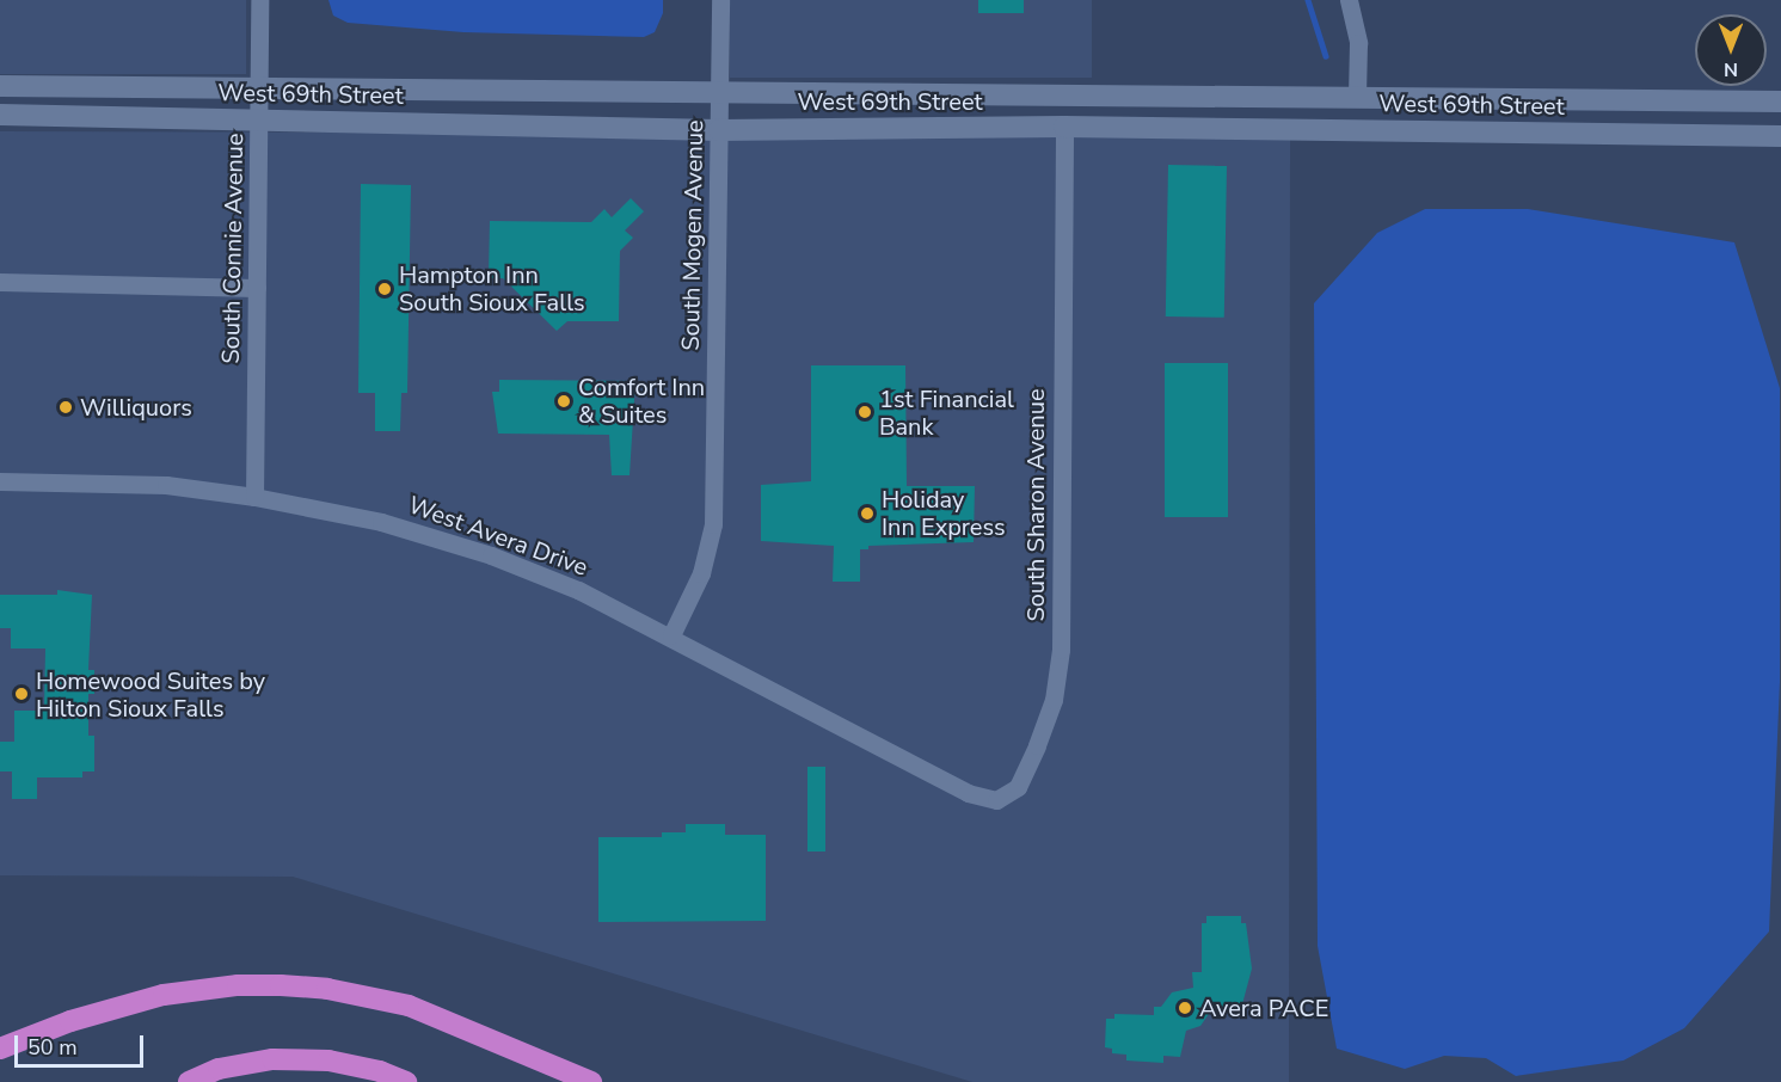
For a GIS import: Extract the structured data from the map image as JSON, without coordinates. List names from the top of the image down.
{
  "streets": {
    "street": [
      "West 69th Street",
      "South Mogen Avenue",
      "South Connie Avenue",
      "South Sharon Avenue",
      "West Avera Drive"
    ]
  },
  "crossings": [
    ["West 69th Street", "South Mogen Avenue"],
    ["West 69th Street", "South Connie Avenue"],
    ["West 69th Street", "South Sharon Avenue"],
    ["South Mogen Avenue", "West Avera Drive"],
    ["South Connie Avenue", "West Avera Drive"],
    ["South Sharon Avenue", "West Avera Drive"]
  ],
  "places": [
    "Hampton Inn South Sioux Falls",
    "Comfort Inn & Suites",
    "Williquors",
    "1st Financial Bank",
    "Holiday Inn Express",
    "Homewood Suites by Hilton Sioux Falls",
    "Avera PACE"
  ],
  "scale_bar": "50 m",
  "north": "bottom"
}
